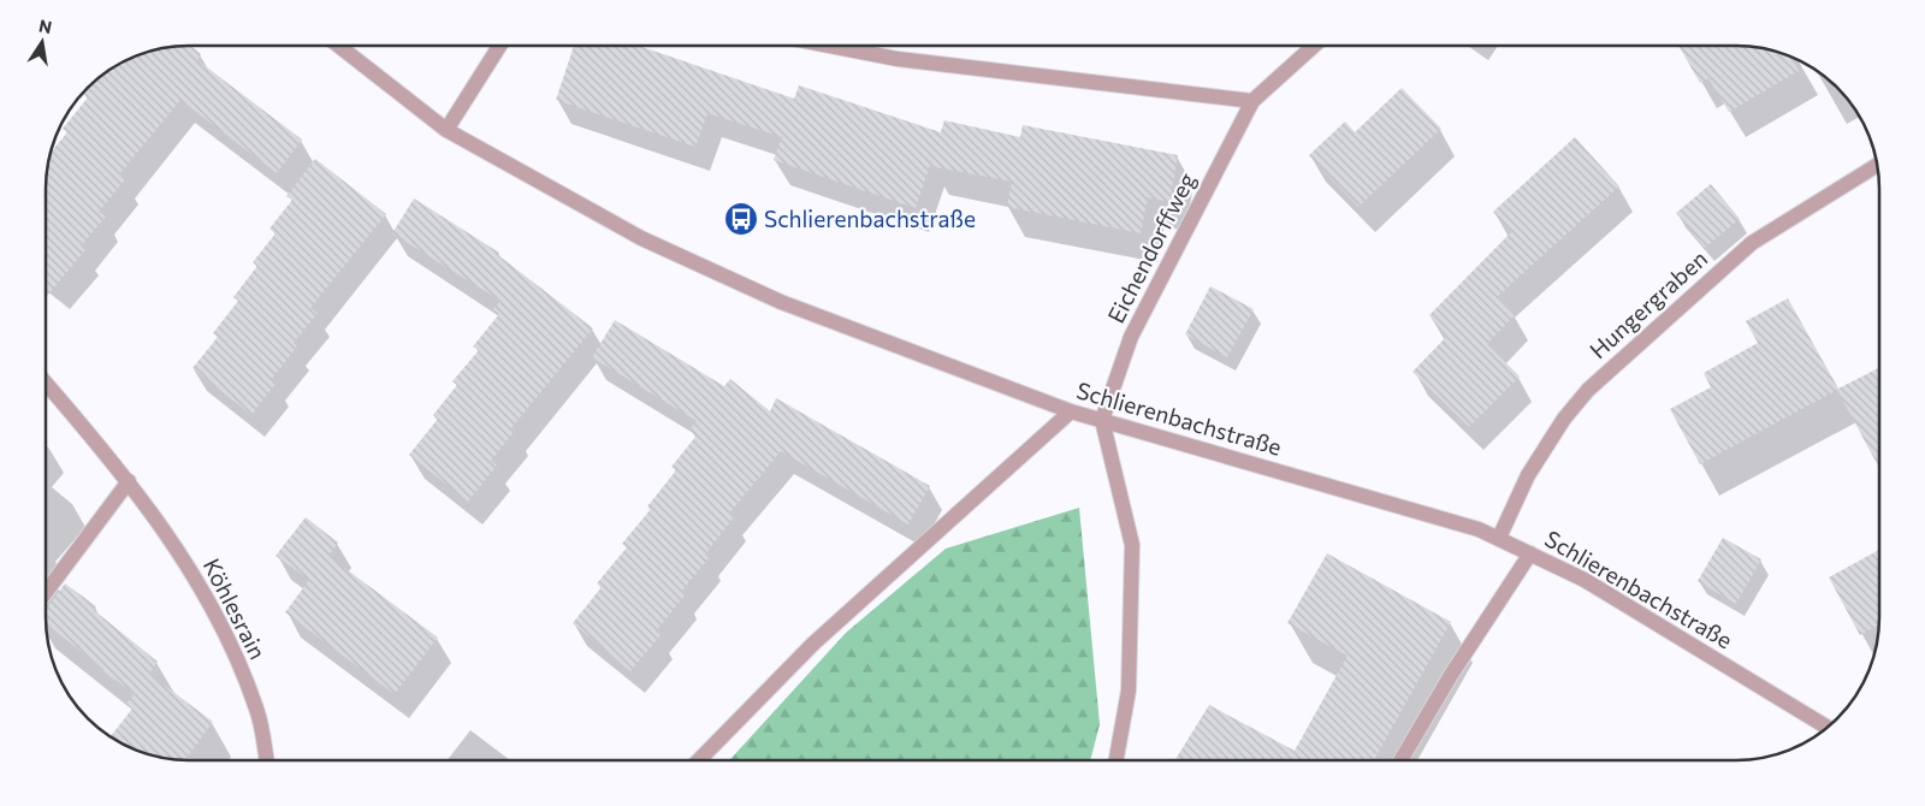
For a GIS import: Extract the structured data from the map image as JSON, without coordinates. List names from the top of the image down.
{
  "streets": {
    "street": [
      "Eichendorffweg",
      "Hungergraben",
      "Schlierenbachstraße",
      "Köhlesrain"
    ]
  },
  "crossings": [
    ["Eichendorffweg", "Schlierenbachstraße"],
    ["Hungergraben", "Schlierenbachstraße"]
  ],
  "places": {
    "bus stop": ["Schlierenbachstraße"]
  },
  "north": "top"
}
